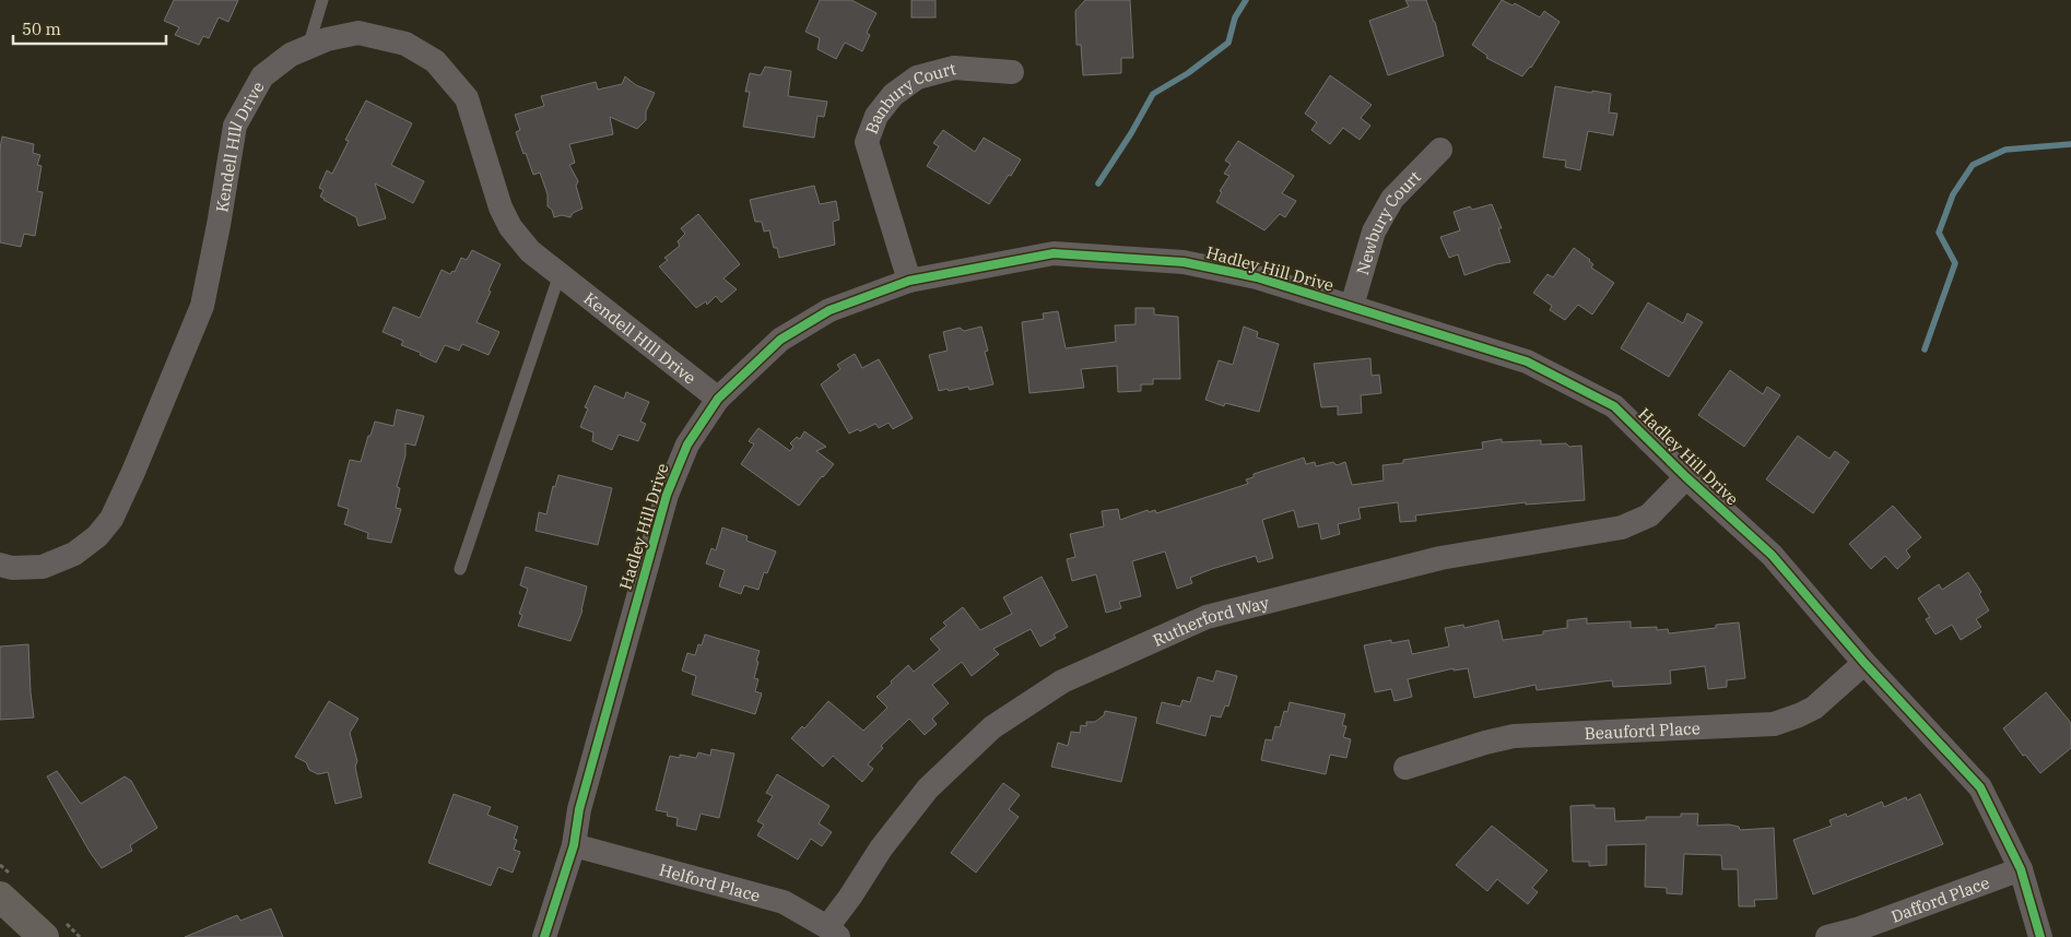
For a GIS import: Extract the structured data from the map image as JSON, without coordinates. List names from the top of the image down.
{
  "streets": {
    "street": [
      "Banbury Court",
      "Kendell HIll Drive",
      "Newbury Court",
      "Hadley Hill Drive",
      "Rutherford Way",
      "Beauford Place",
      "Helford Place",
      "Dafford Place"
    ]
  },
  "crossings": [
    ["Banbury Court", "Hadley Hill Drive"],
    ["Kendell HIll Drive", "Hadley Hill Drive"],
    ["Newbury Court", "Hadley Hill Drive"],
    ["Hadley Hill Drive", "Rutherford Way"],
    ["Hadley Hill Drive", "Beauford Place"],
    ["Hadley Hill Drive", "Helford Place"],
    ["Hadley Hill Drive", "Dafford Place"],
    ["Rutherford Way", "Helford Place"]
  ],
  "scale_bar": "50 m"
}
